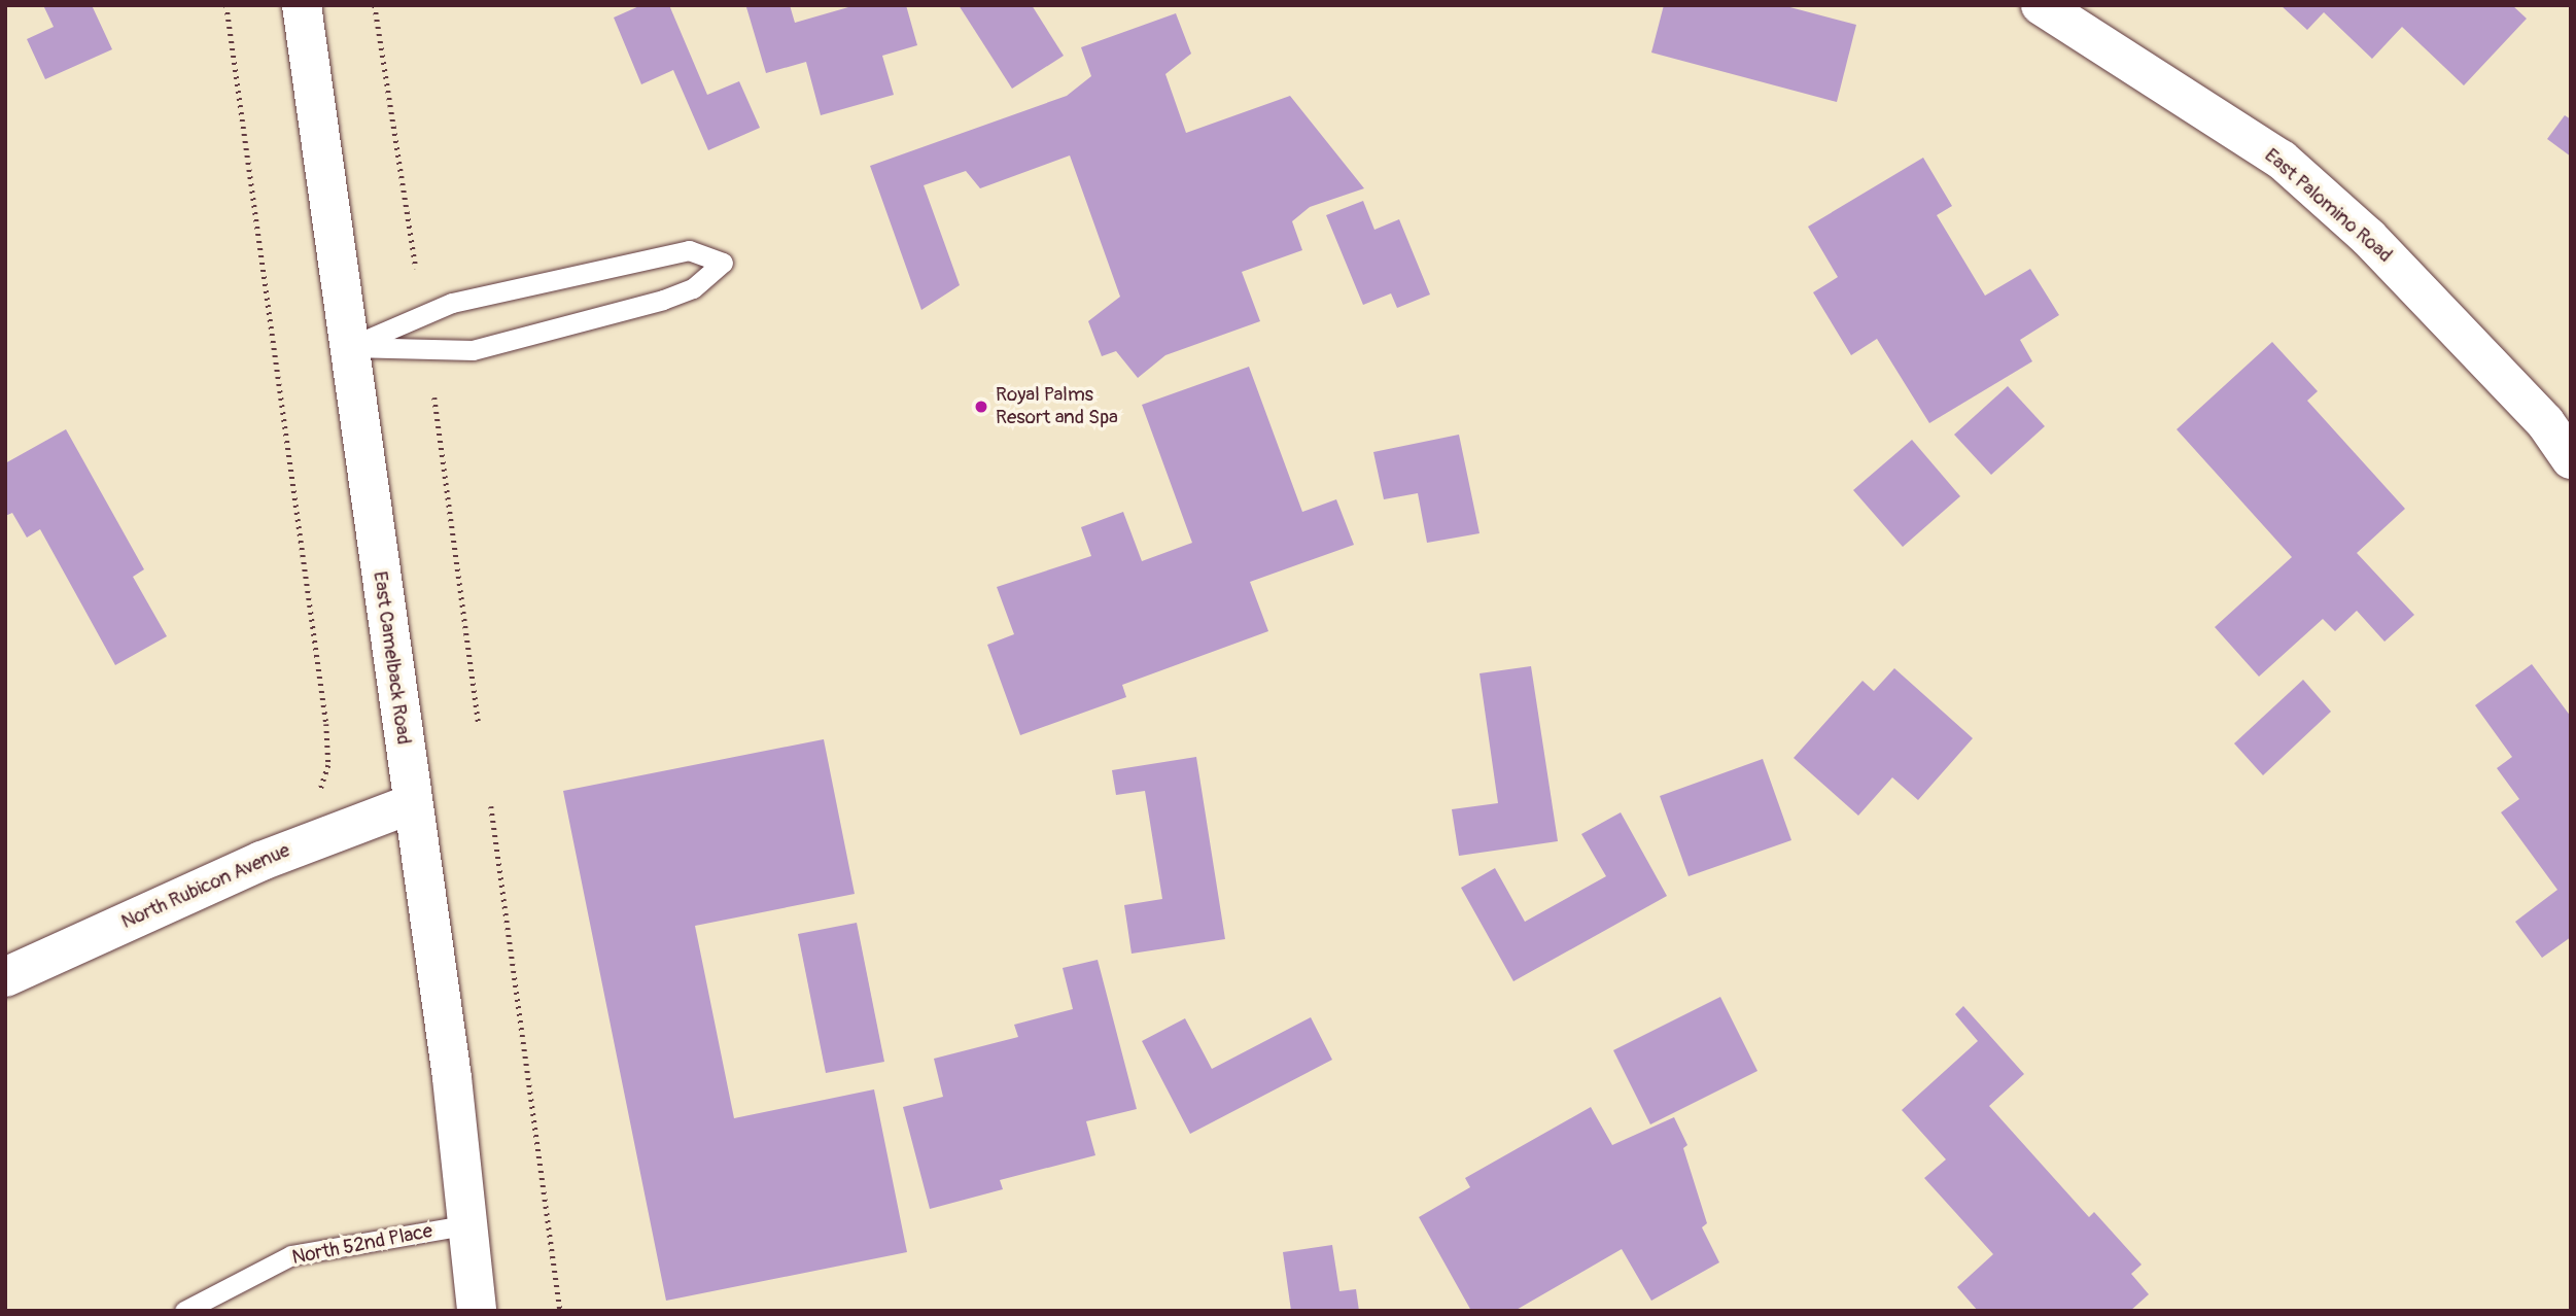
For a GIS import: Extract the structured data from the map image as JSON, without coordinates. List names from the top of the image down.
{
  "streets": {
    "main road": ["East Palomino Road", "East Camelback Road", "North Rubicon Avenue"],
    "lane": ["North 52nd Place"]
  },
  "crossings": [
    ["East Camelback Road", "North Rubicon Avenue"],
    ["East Camelback Road", "North 52nd Place"]
  ],
  "places": ["Royal Palms Resort and Spa"]
}
